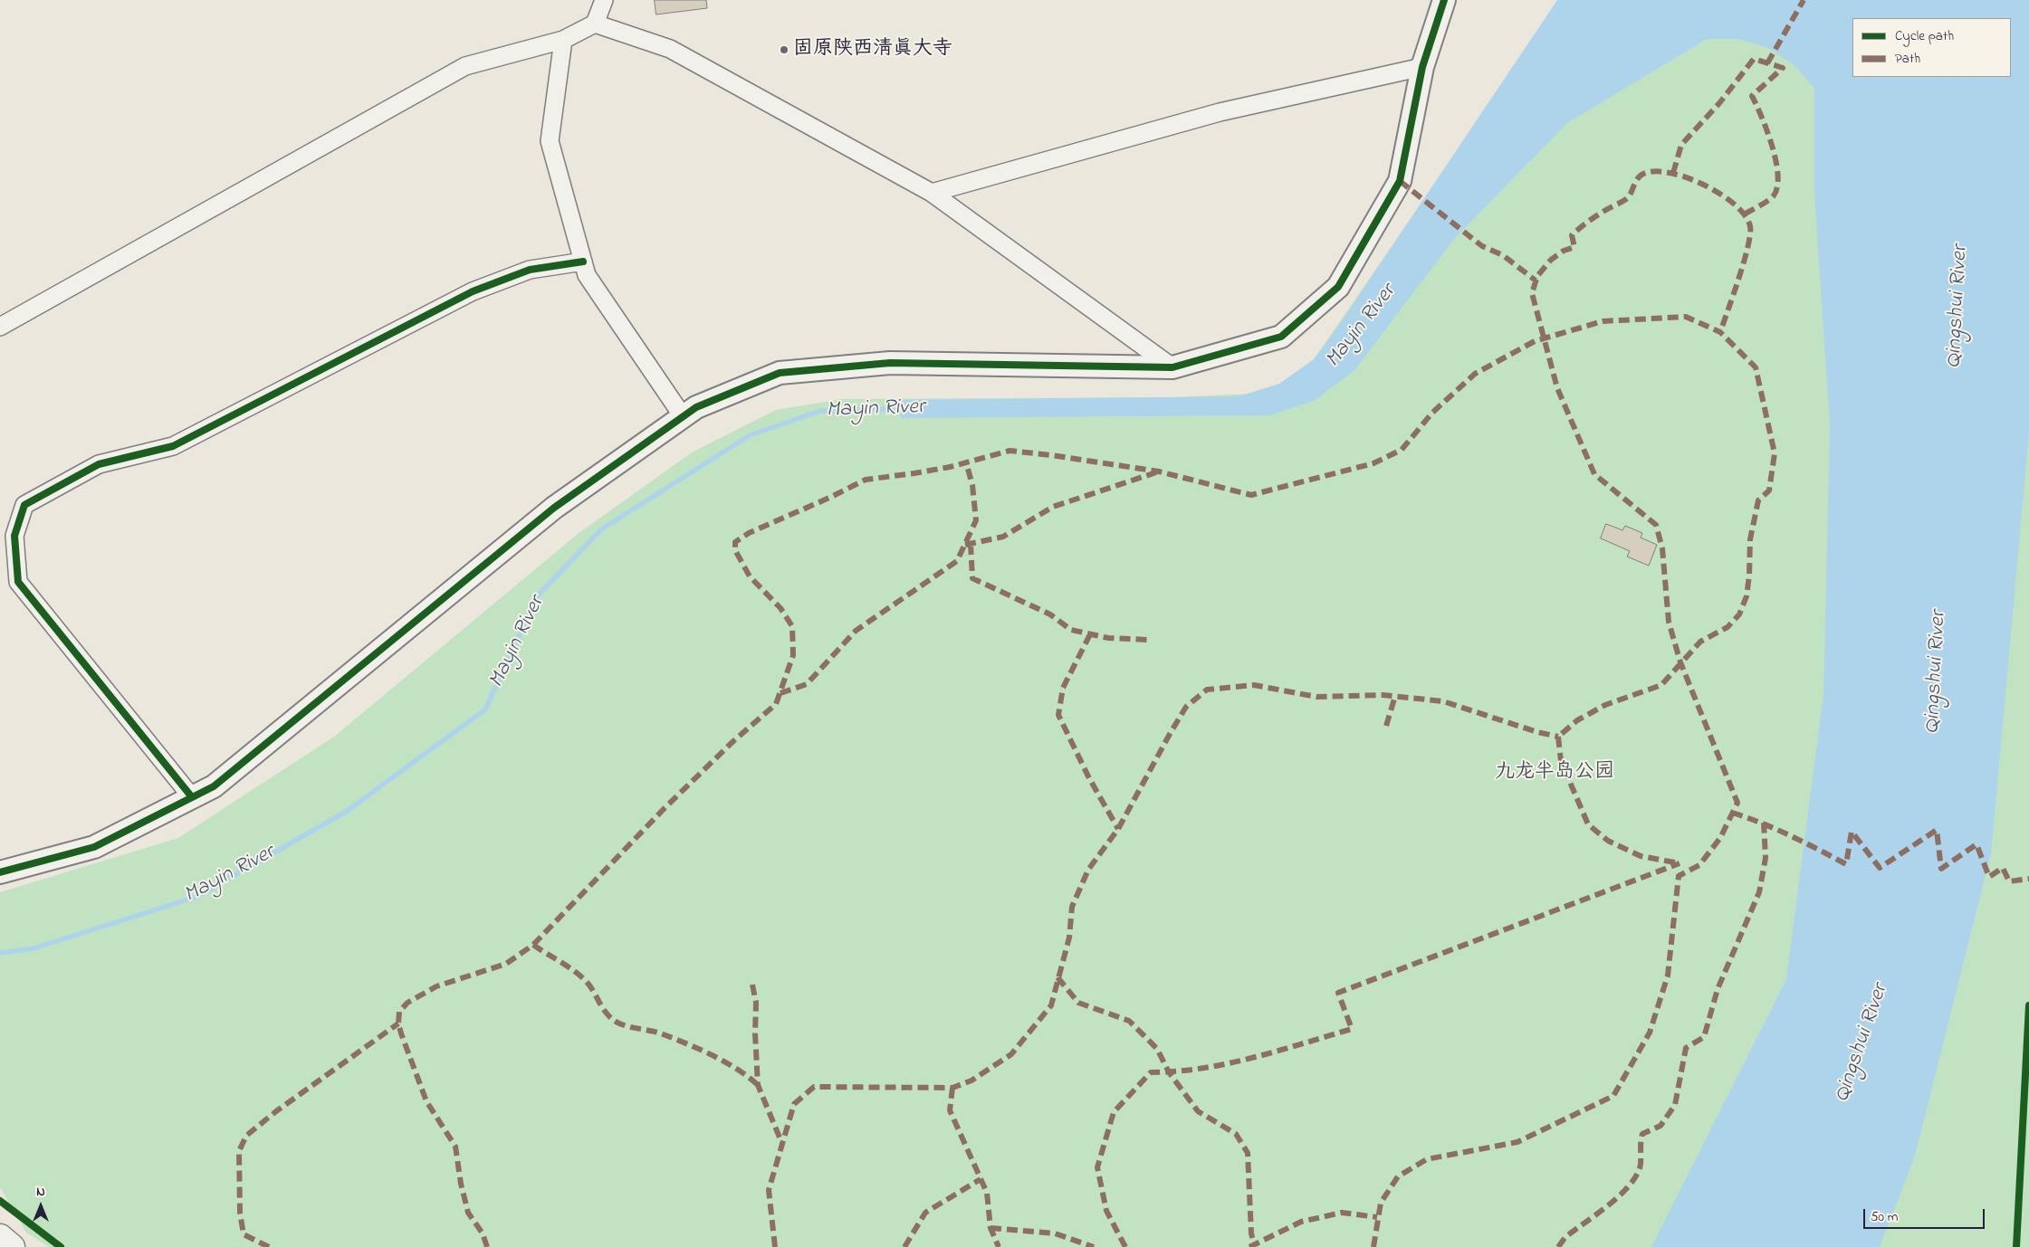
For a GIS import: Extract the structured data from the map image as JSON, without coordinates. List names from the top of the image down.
{
  "water": ["Qingshui River", "Mayin River"],
  "parks": ["九龙半岛公园"],
  "places": ["固原陕西清真大寺"],
  "legend": ["Cycle path", "Path"],
  "scale_bar": "50 m",
  "north": "top"
}
